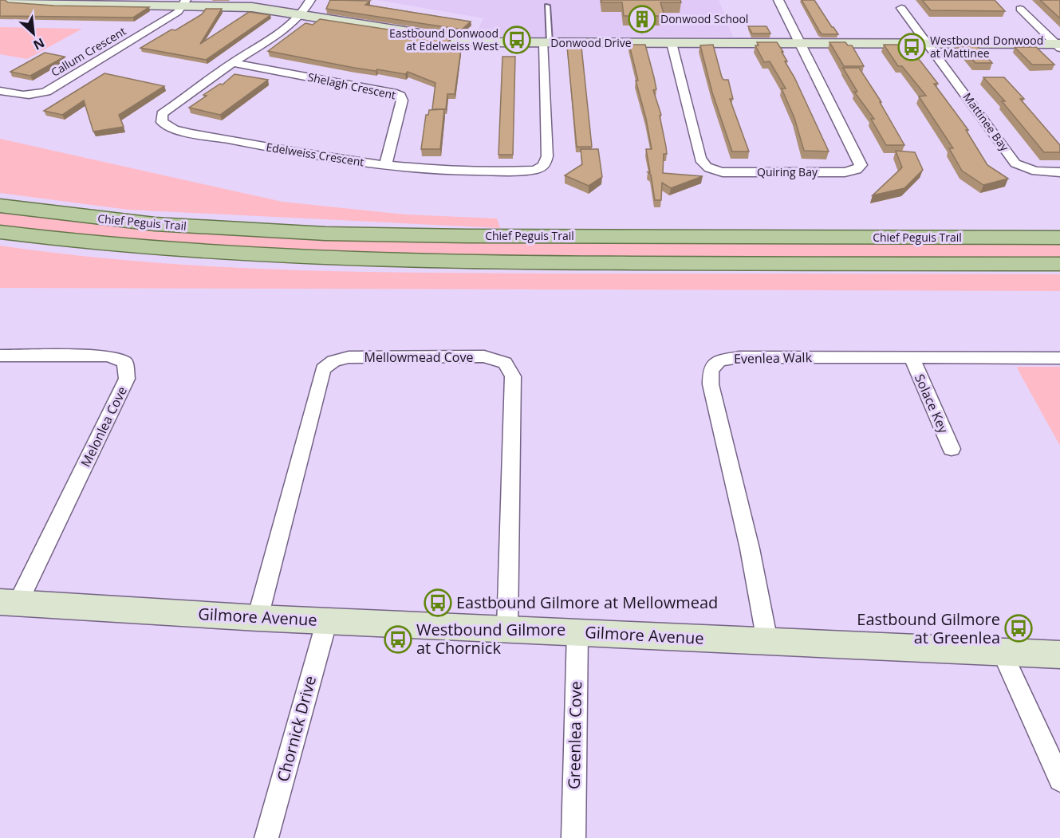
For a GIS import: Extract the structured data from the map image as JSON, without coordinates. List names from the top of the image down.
{
  "streets": {
    "main road": ["Chief Peguis Trail"],
    "street": [
      "Donwood Drive",
      "Callum Crescent",
      "Shelagh Crescent",
      "Mattinee Bay",
      "Edelweiss Crescent",
      "Quiring Bay",
      "Mellowmead Cove",
      "Evenlea Walk",
      "Solace Key",
      "Melonlea Cove",
      "Gilmore Avenue",
      "Chornick Drive",
      "Greenlea Cove"
    ]
  },
  "crossings": [
    ["Donwood Drive", "Callum Crescent"],
    ["Donwood Drive", "Mattinee Bay"],
    ["Donwood Drive", "Edelweiss Crescent"],
    ["Donwood Drive", "Quiring Bay"],
    ["Shelagh Crescent", "Edelweiss Crescent"],
    ["Mellowmead Cove", "Gilmore Avenue"],
    ["Evenlea Walk", "Solace Key"],
    ["Evenlea Walk", "Gilmore Avenue"],
    ["Melonlea Cove", "Gilmore Avenue"],
    ["Gilmore Avenue", "Chornick Drive"],
    ["Gilmore Avenue", "Greenlea Cove"]
  ],
  "places": {
    "building": ["Donwood School"],
    "bus stop": [
      "Eastbound Donwood at Edelweiss West",
      "Westbound Donwood at Mattinee",
      "Eastbound Gilmore at Mellowmead",
      "Eastbound Gilmore at Greenlea",
      "Westbound Gilmore at Chornick"
    ]
  },
  "north": "bottom right"
}
